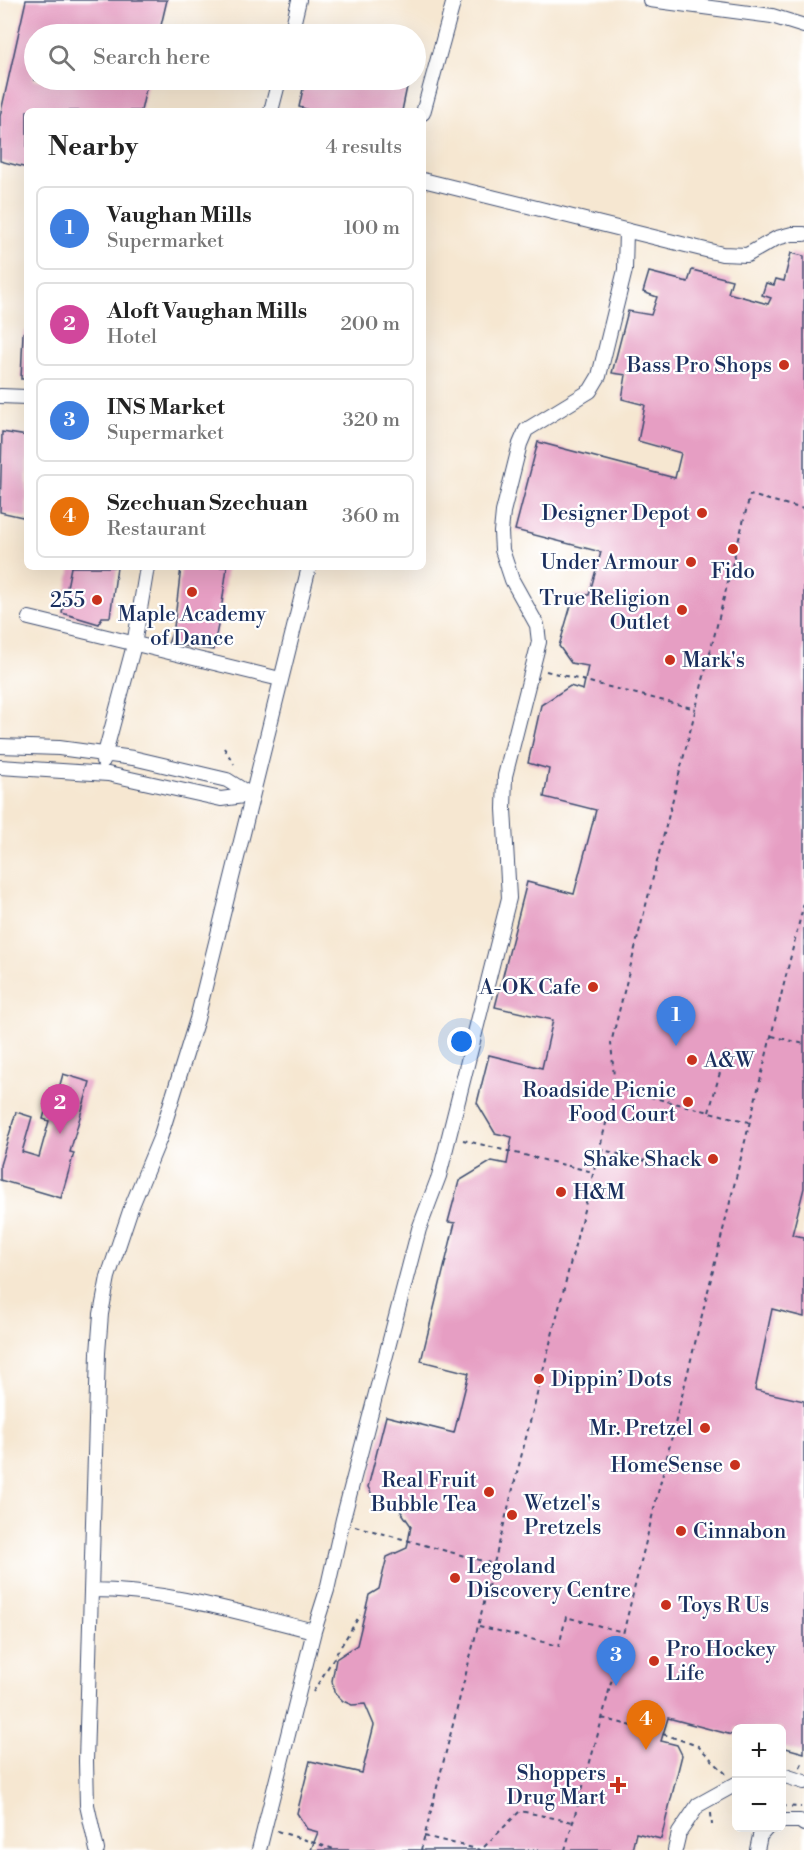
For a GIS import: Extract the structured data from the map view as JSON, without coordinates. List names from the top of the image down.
{
  "places": {
    "other": [
      "Bass Pro Shops",
      "Designer Depot",
      "Fido",
      "Under Armour",
      "Maple Academy of Dance",
      "255",
      "True Religion Outlet",
      "Mark's",
      "A-OK Cafe",
      "A&W",
      "Roadside Picnic Food Court",
      "Shake Shack",
      "H&M",
      "Dippin’ Dots",
      "Mr. Pretzel",
      "HomeSense",
      "Real Fruit Bubble Tea",
      "Wetzel's Pretzels",
      "Cinnabon",
      "Legoland Discovery Centre",
      "Toys R Us",
      "Pro Hockey Life"
    ],
    "health": ["Shoppers Drug Mart"]
  },
  "page": {
    "search": "Search here",
    "heading": ["Nearby", "4 results"],
    "list": [
      {
        "mark": "1",
        "name": "Vaughan Mills",
        "note": "Supermarket",
        "value": "100 m"
      },
      {
        "mark": "2",
        "name": "Aloft Vaughan Mills",
        "note": "Hotel",
        "value": "200 m"
      },
      {
        "mark": "3",
        "name": "INS Market",
        "note": "Supermarket",
        "value": "320 m"
      },
      {
        "mark": "4",
        "name": "Szechuan Szechuan",
        "note": "Restaurant",
        "value": "360 m"
      }
    ],
    "pins": [
      "1",
      "2",
      "3",
      "4"
    ],
    "map_buttons": ["+", "−"]
  }
}
